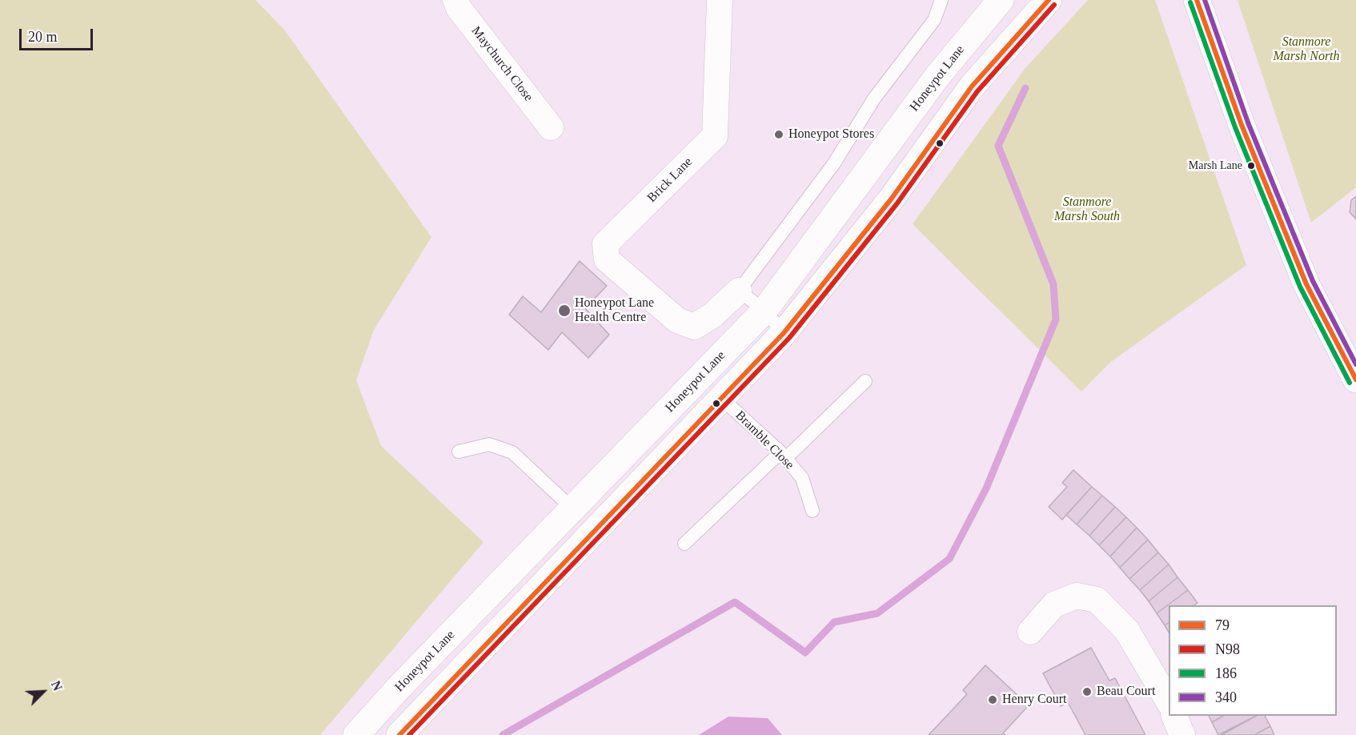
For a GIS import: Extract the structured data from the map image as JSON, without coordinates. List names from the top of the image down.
{
  "streets": {
    "main road": ["Honeypot Lane"],
    "street": ["Maychurch Close", "Brick Lane"],
    "lane": ["Bramble Close"]
  },
  "parks": ["Stanmore Marsh North", "Stanmore Marsh South"],
  "places": [
    "Honeypot Stores",
    "Marsh Lane",
    "Honeypot Lane Health Centre",
    "Beau Court",
    "Henry Court"
  ],
  "lines": [
    "transit line 79",
    "transit line 340",
    "transit line 186",
    "transit line N98"
  ],
  "legend": [
    "79",
    "N98",
    "186",
    "340"
  ],
  "scale_bar": "20 m",
  "north": "top right"
}
